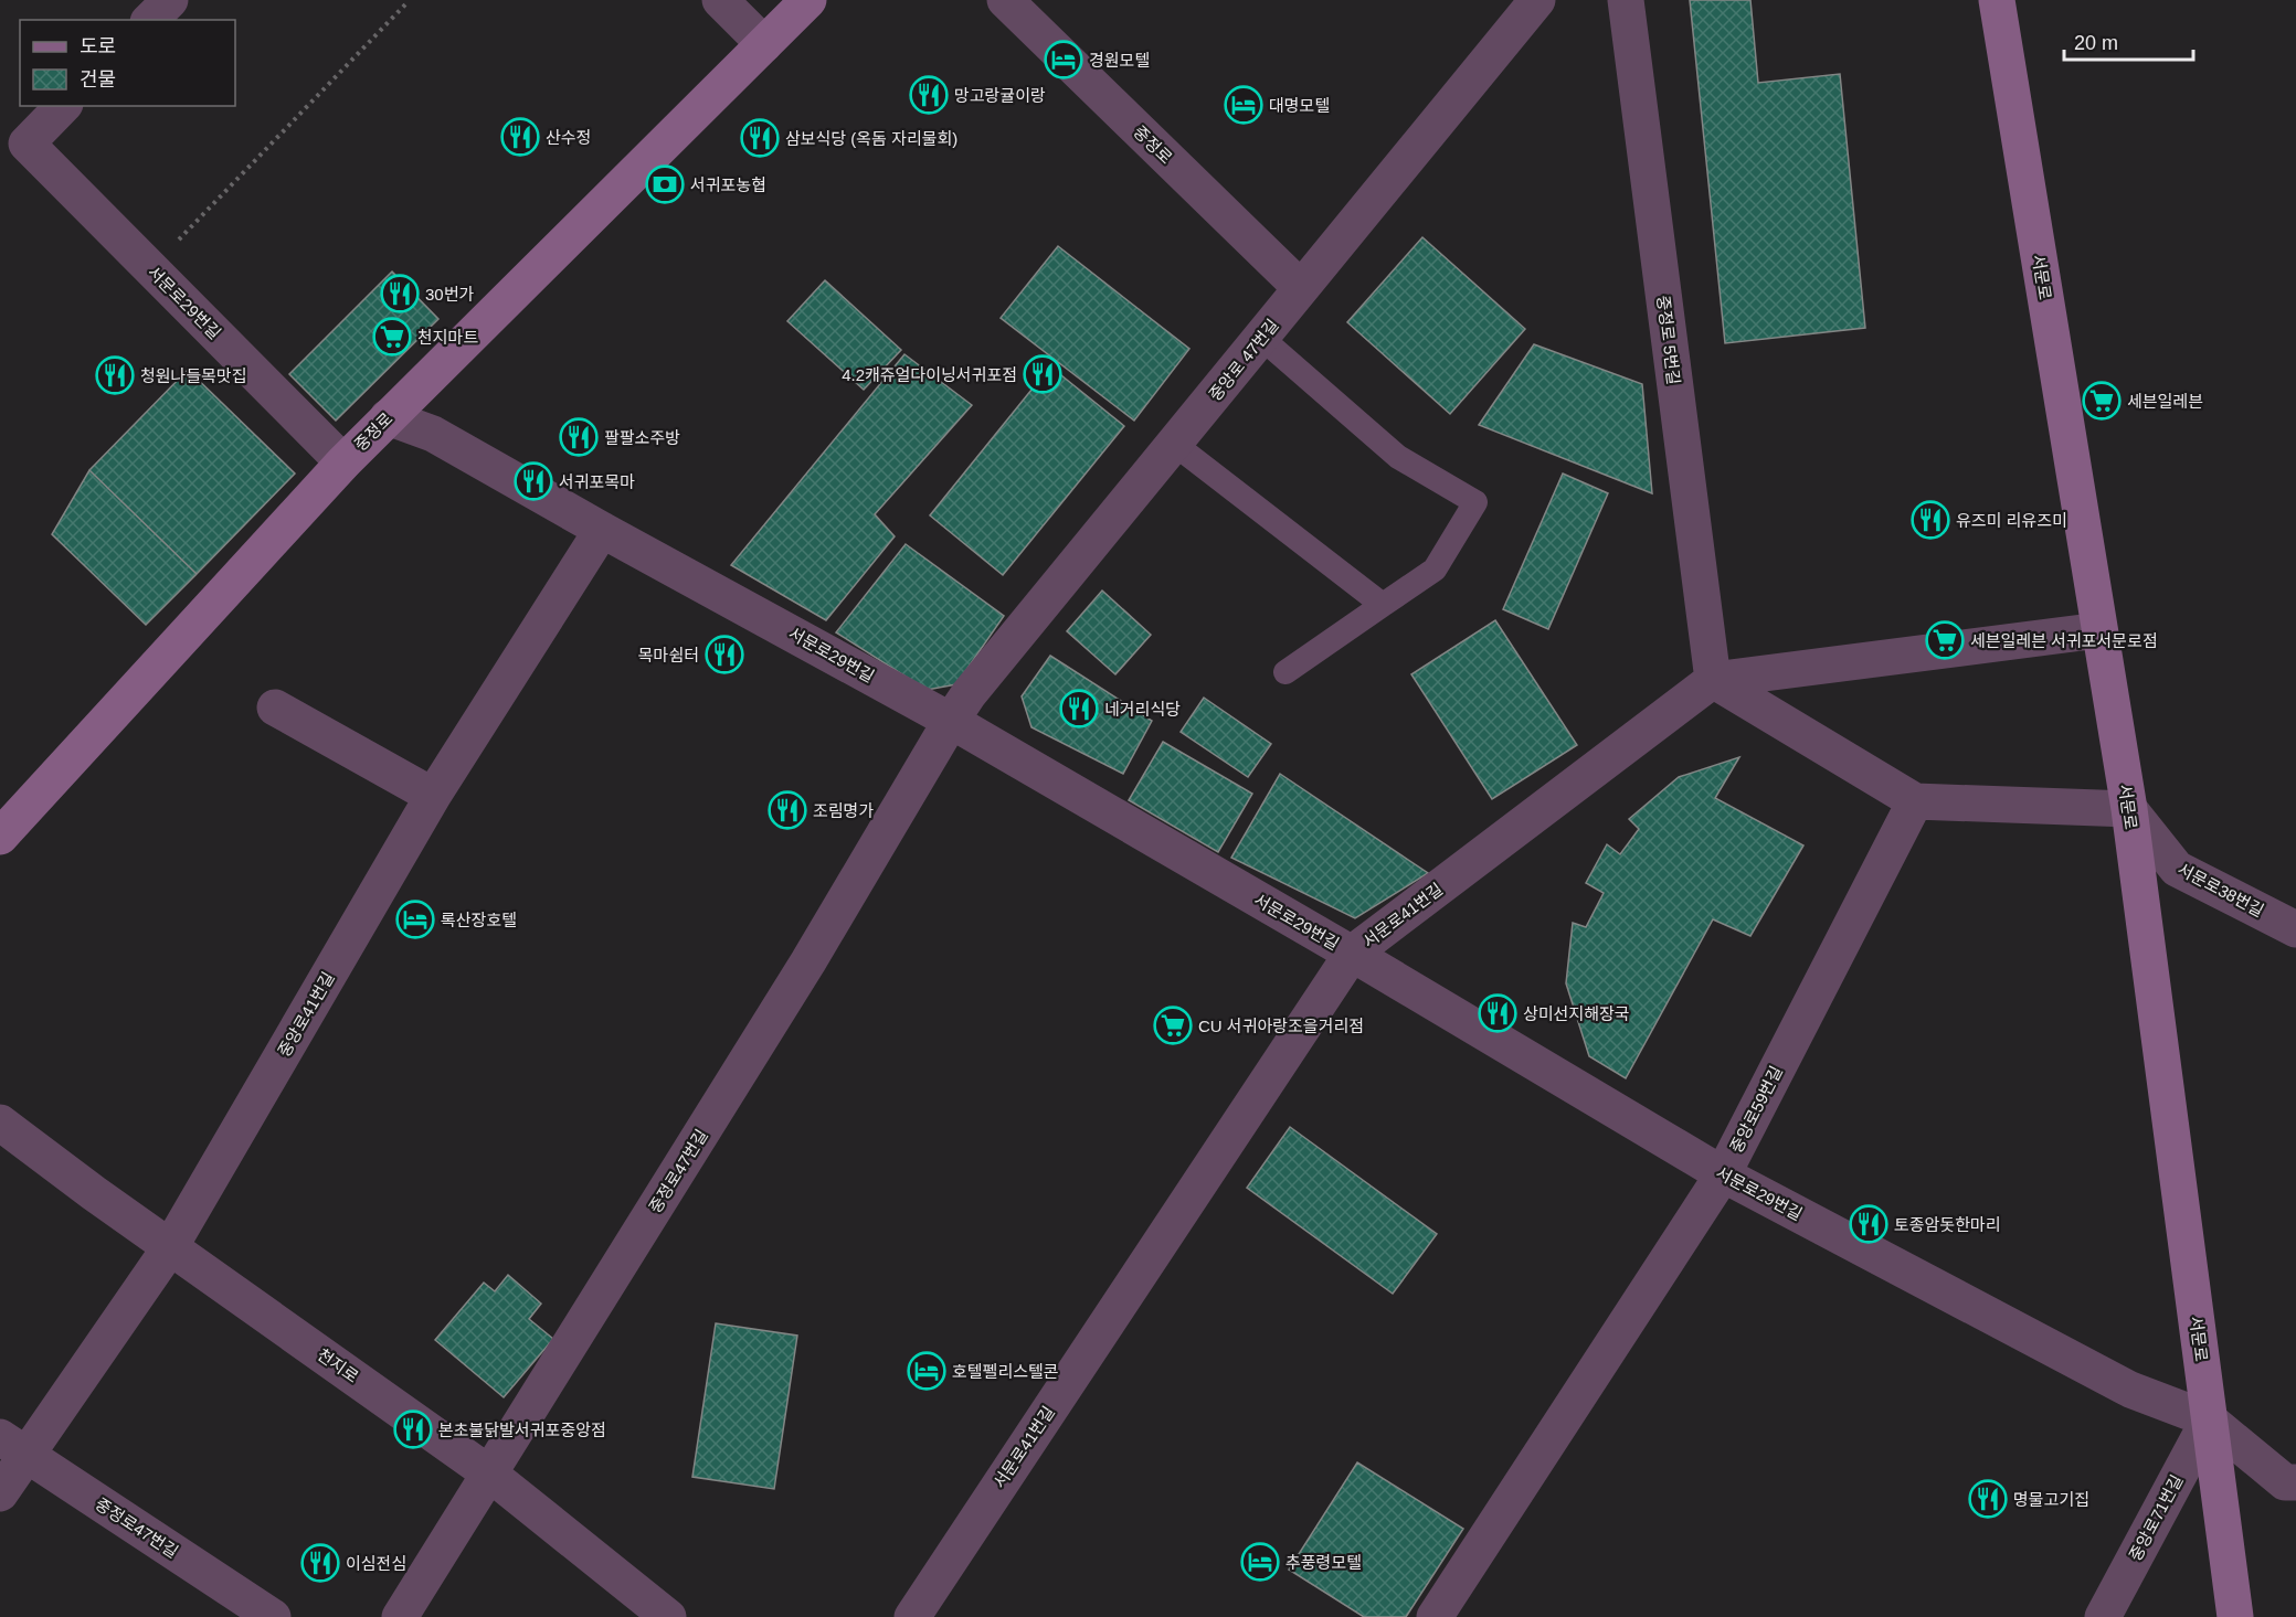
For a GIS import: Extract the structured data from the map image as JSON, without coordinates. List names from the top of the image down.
{
  "streets": {
    "street": [
      "중정로",
      "서문로",
      "서문로29번길",
      "중정로 5번길",
      "중앙로 47번길",
      "서문로38번길",
      "서문로41번길",
      "중앙로41번길",
      "중앙로59번길",
      "중정로47번길",
      "천지로",
      "중앙로71번길"
    ]
  },
  "crossings": [
    ["중정로", "서문로29번길"],
    ["중정로", "중앙로 47번길"],
    ["서문로", "서문로29번길"],
    ["서문로", "서문로38번길"],
    ["서문로", "서문로41번길"],
    ["서문로", "중앙로71번길"],
    ["서문로29번길", "중앙로 47번길"],
    ["서문로29번길", "서문로41번길"],
    ["서문로29번길", "중앙로41번길"],
    ["서문로29번길", "중앙로59번길"],
    ["서문로29번길", "중정로47번길"],
    ["서문로29번길", "중앙로71번길"],
    ["중정로 5번길", "서문로41번길"],
    ["중앙로 47번길", "중정로47번길"],
    ["중앙로41번길", "중정로47번길"],
    ["중앙로41번길", "천지로"],
    ["중정로47번길", "천지로"]
  ],
  "places": {
    "hotel": [
      "경원모텔",
      "대명모텔",
      "록산장호텔",
      "호텔펠리스텔콘",
      "추풍령모텔"
    ],
    "restaurant": [
      "망고랑귤이랑",
      "산수정",
      "삼보식당 (옥돔 자리물회)",
      "30번가",
      "4.2캐쥬얼다이닝서귀포점",
      "청원나들목맛집",
      "팔팔소주방",
      "서귀포목마",
      "유즈미 리유즈미",
      "목마쉼터",
      "네거리식당",
      "조림명가",
      "상미선지해장국",
      "토종암돗한마리",
      "본초불닭발서귀포중앙점",
      "명물고기집",
      "이심전심"
    ],
    "bank": ["서귀포농협"],
    "supermarket": [
      "천지마트",
      "세븐일레븐",
      "세븐일레븐 서귀포서문로점",
      "CU 서귀아랑조을거리점"
    ]
  },
  "legend": ["도로", "건물"],
  "scale_bar": "20 m"
}
